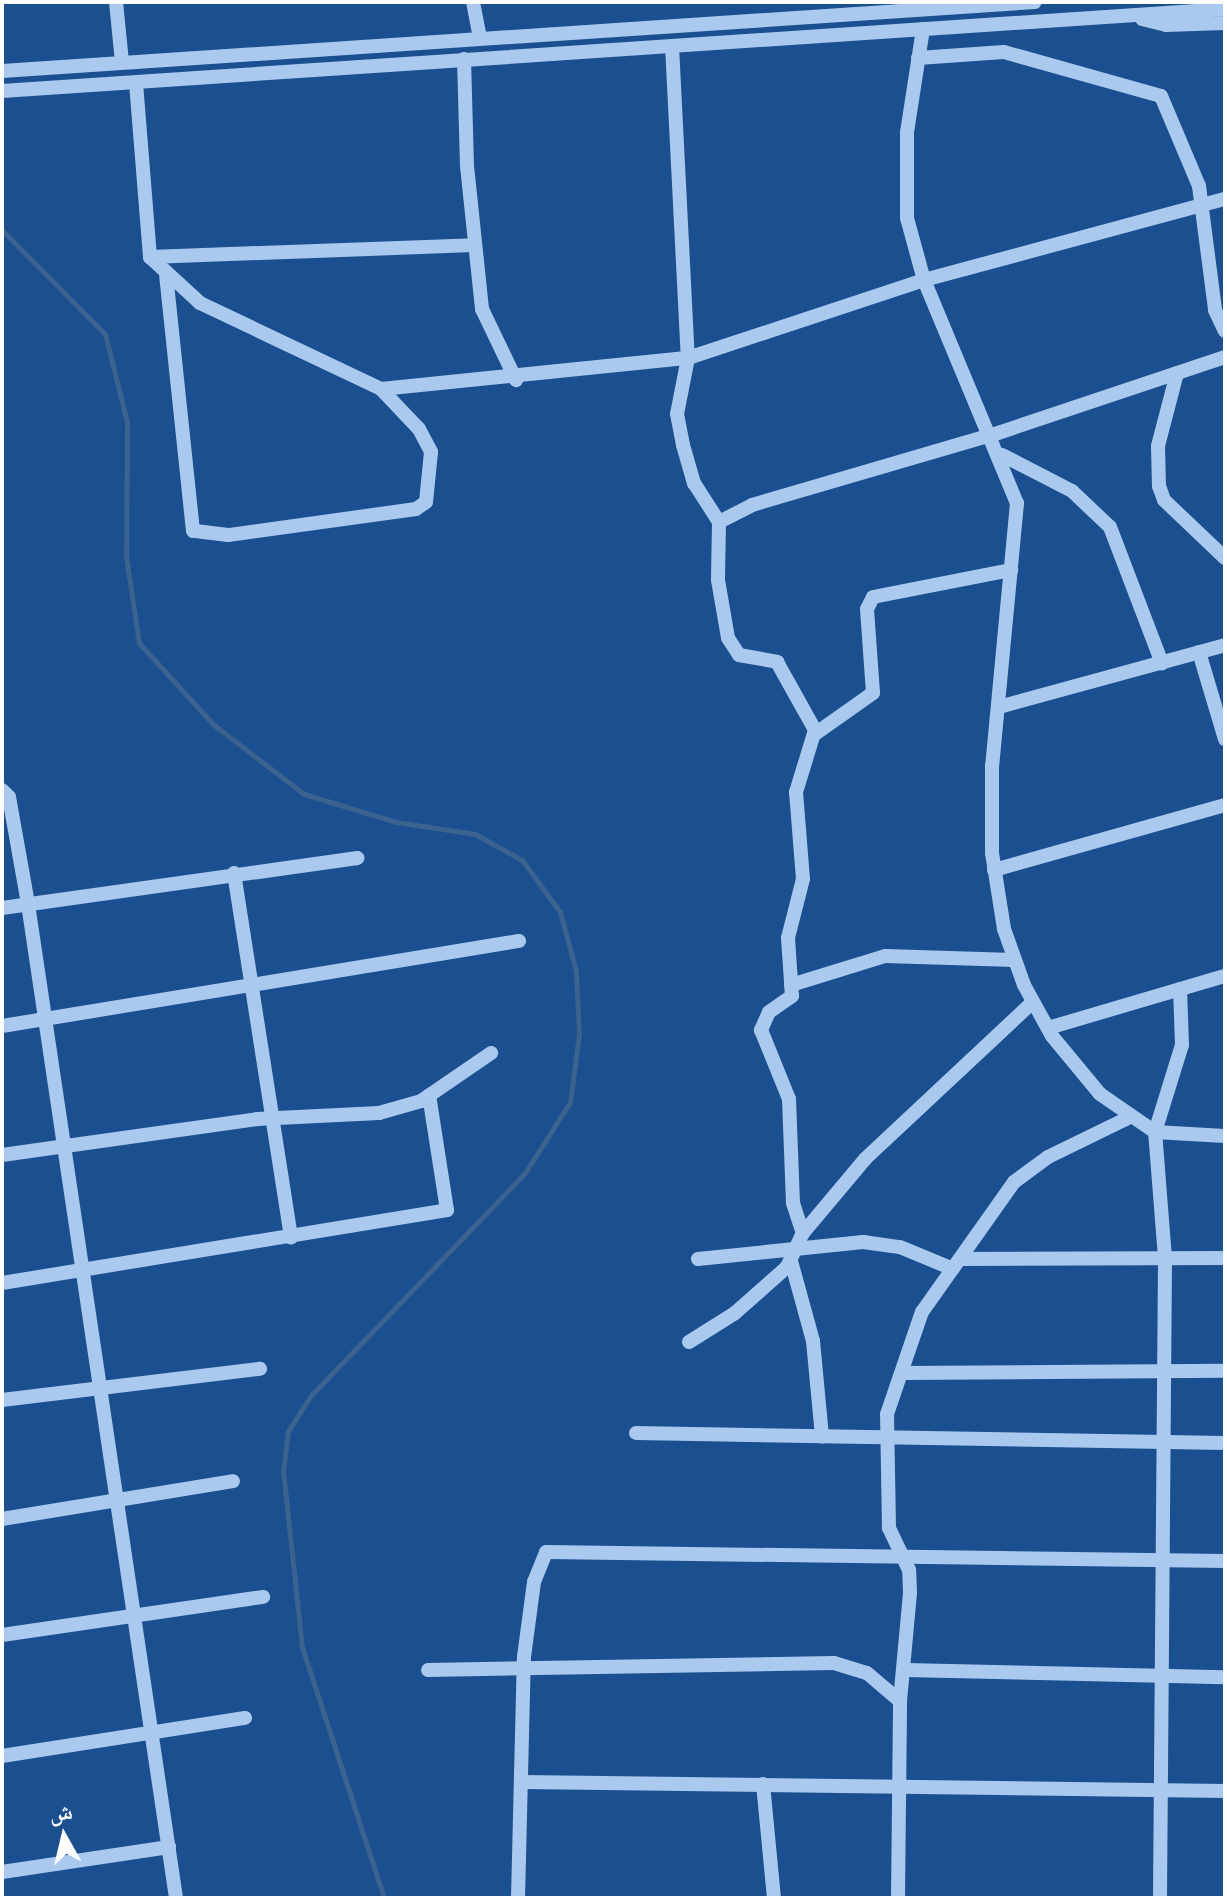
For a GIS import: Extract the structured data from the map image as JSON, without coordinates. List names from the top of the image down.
{
  "north": "top"
}
